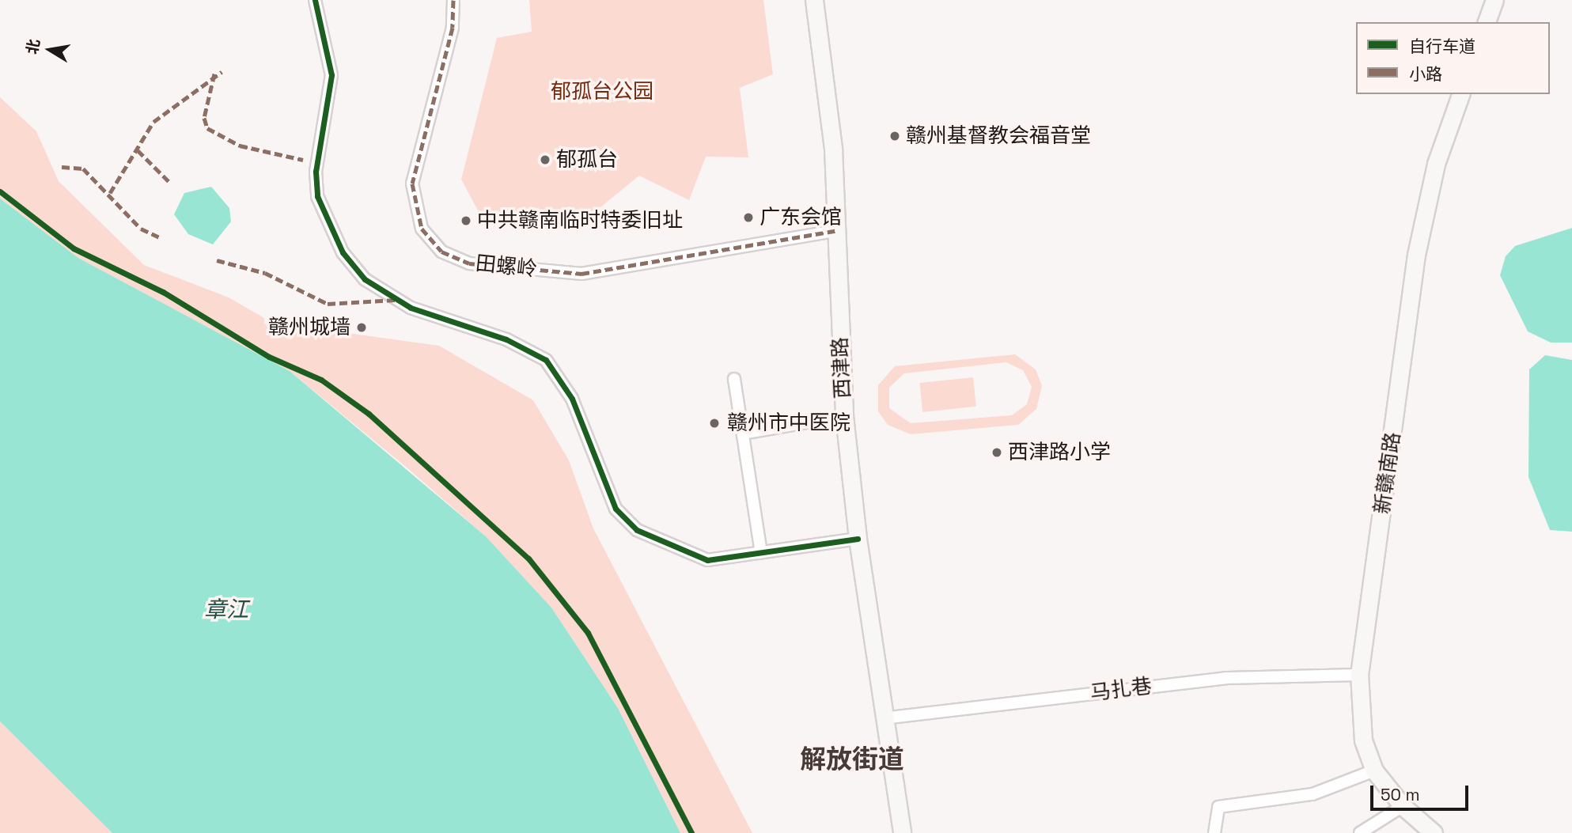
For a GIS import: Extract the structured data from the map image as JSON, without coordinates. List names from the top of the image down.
{
  "streets": {
    "main road": ["西津路", "新赣南路"],
    "street": ["田螺岭", "马扎巷"]
  },
  "crossings": [
    ["田螺岭", "西津路"],
    ["西津路", "马扎巷"],
    ["新赣南路", "马扎巷"]
  ],
  "districts": ["解放街道"],
  "water": ["章江"],
  "parks": ["郁孤台公园"],
  "places": [
    "赣州基督教会福音堂",
    "郁孤台",
    "广东会馆",
    "中共赣南临时特委旧址",
    "赣州城墙",
    "赣州市中医院",
    "西津路小学"
  ],
  "legend": ["自行车道", "小路"],
  "scale_bar": "50 m",
  "north": "left"
}
